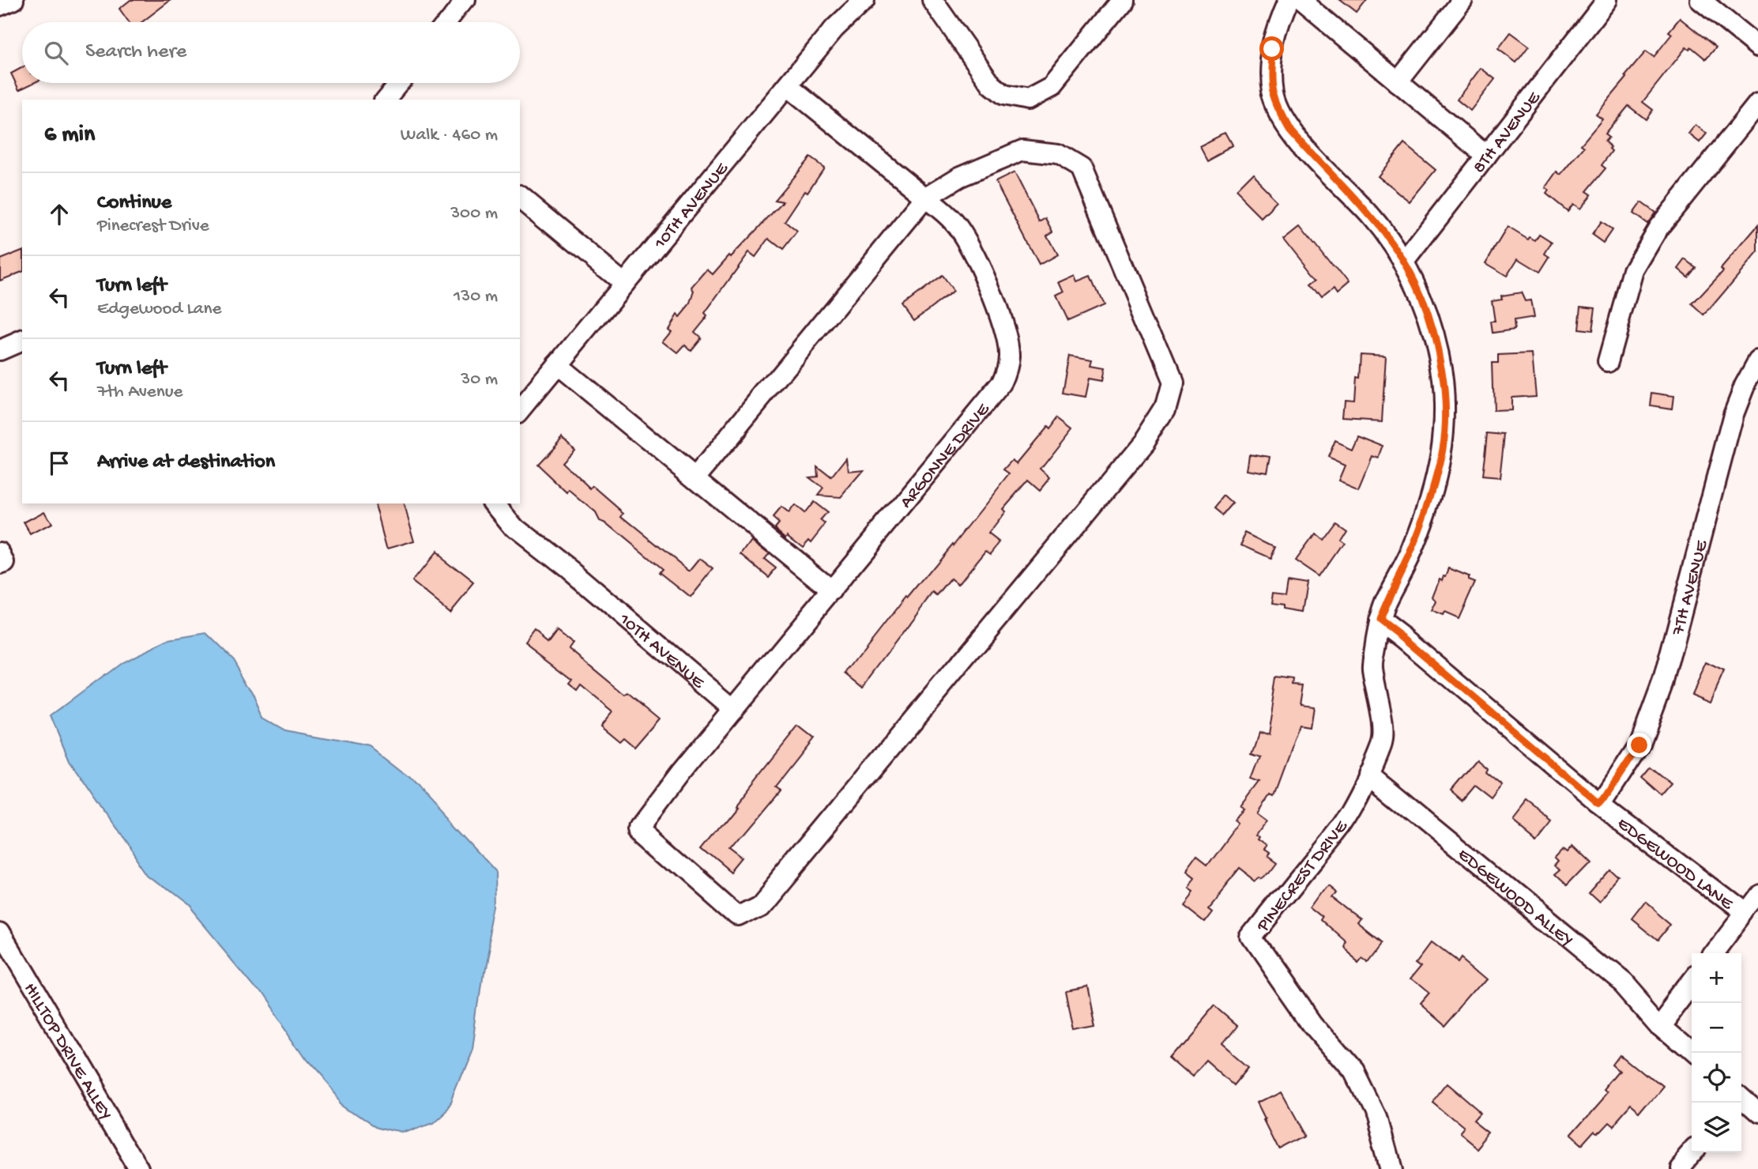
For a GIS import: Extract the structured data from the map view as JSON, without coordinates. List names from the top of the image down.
{
  "streets": {
    "street": [
      "8TH AVENUE",
      "10TH AVENUE",
      "ARGONNE DRIVE",
      "7TH AVENUE",
      "EDGEWOOD LANE",
      "PINECREST DRIVE",
      "EDGEWOOD ALLEY",
      "HILLTOP DRIVE ALLEY"
    ]
  },
  "crossings": [
    ["8TH AVENUE", "PINECREST DRIVE"],
    ["10TH AVENUE", "ARGONNE DRIVE"],
    ["7TH AVENUE", "EDGEWOOD LANE"],
    ["EDGEWOOD LANE", "PINECREST DRIVE"],
    ["PINECREST DRIVE", "EDGEWOOD ALLEY"]
  ],
  "page": {
    "search": "Search here",
    "heading": ["6 min", "Walk · 460 m"],
    "list": [
      ["Continue", "Pinecrest Drive", "300 m"],
      ["Turn left", "Edgewood Lane", "130 m"],
      ["Turn left", "7th Avenue", "30 m"],
      "Arrive at destination"
    ],
    "map_buttons": ["+", "−"]
  }
}
